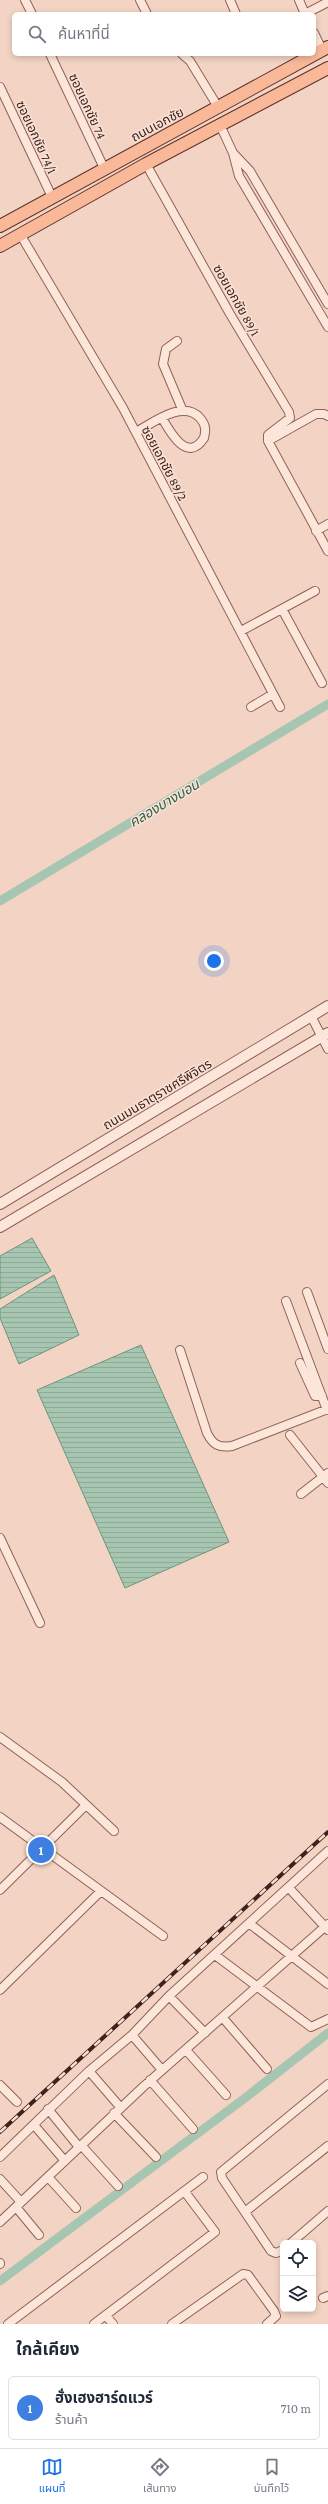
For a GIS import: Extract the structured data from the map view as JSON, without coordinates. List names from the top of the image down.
{
  "streets": {
    "main road": ["ถนนเอกชัย"],
    "street": [
      "ซอยเอกชัย 74",
      "ซอยเอกชัย 74/1",
      "ซอยเอกชัย 89/1",
      "ซอยเอกชัย 89/2",
      "ถนนมนธาตุราชศรีพิจิตร"
    ]
  },
  "crossings": [
    ["ซอยเอกชัย 74", "ถนนเอกชัย"],
    ["ถนนเอกชัย", "ซอยเอกชัย 74/1"]
  ],
  "water": ["คลองบางบอน"],
  "page": {
    "search": "ค้นหาที่นี่",
    "pins": "1",
    "heading": "ใกล้เคียง",
    "list": [
      {
        "mark": "1",
        "name": "ฮั่งเฮงฮาร์ดแวร์",
        "note": "ร้านค้า",
        "value": "710 m"
      }
    ],
    "nav": ["แผนที่", "เส้นทาง", "บันทึกไว้"]
  }
}
